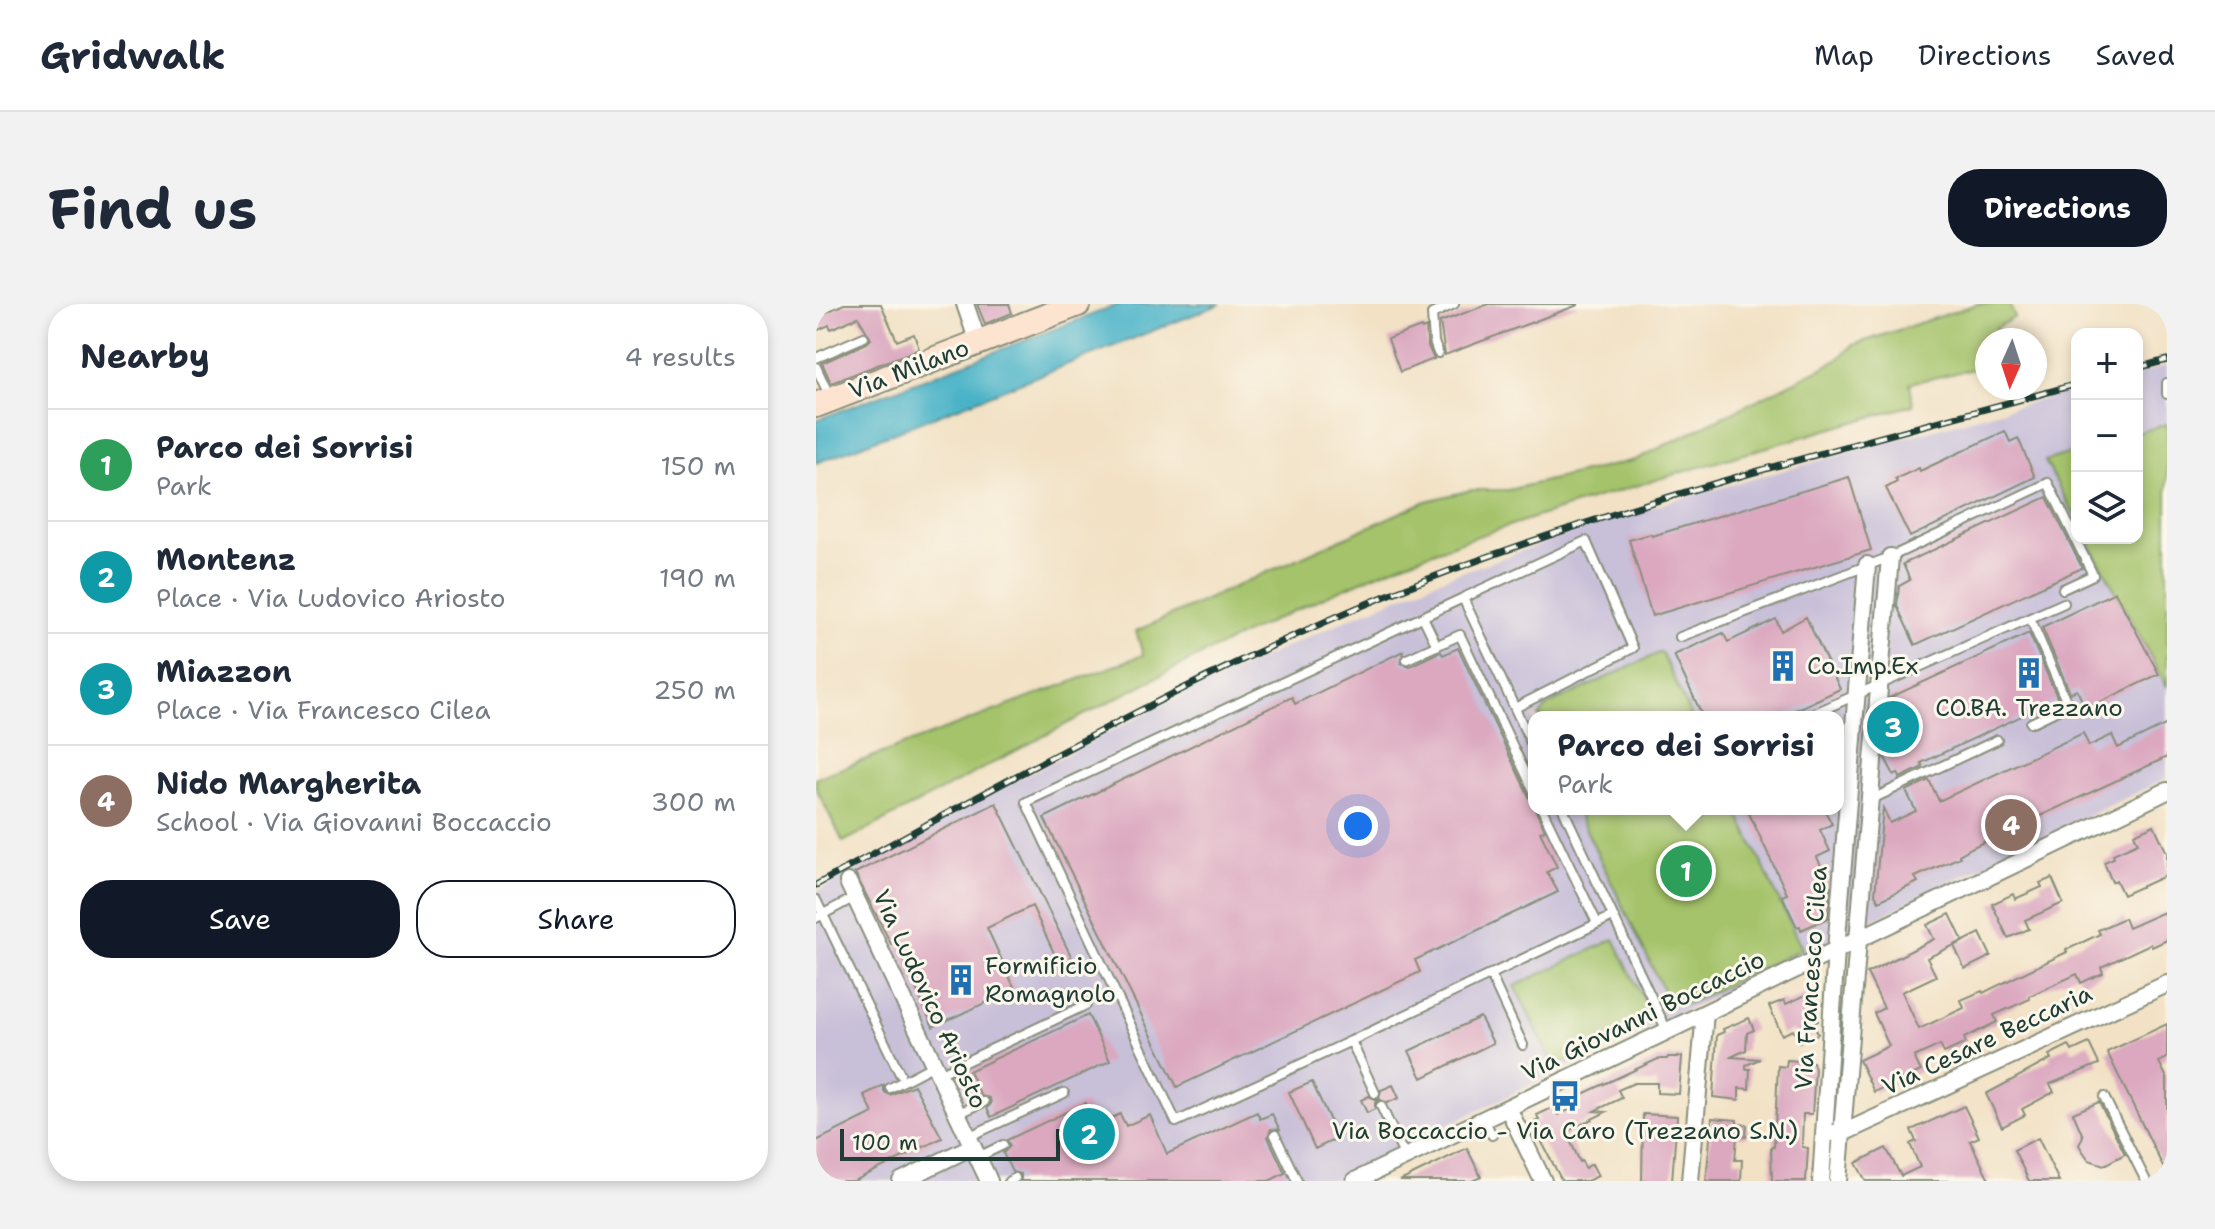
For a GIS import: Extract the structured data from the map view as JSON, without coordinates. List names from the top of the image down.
{
  "streets": {
    "main road": ["Via Milano"],
    "street": [
      "Via Francesco Cilea",
      "Via Ludovico Ariosto",
      "Via Giovanni Boccaccio",
      "Via Cesare Beccaria"
    ]
  },
  "crossings": [
    ["Via Francesco Cilea", "Via Giovanni Boccaccio"],
    ["Via Francesco Cilea", "Via Cesare Beccaria"]
  ],
  "places": {
    "building": ["Co.Imp.Ex", "CO.BA. Trezzano", "Formificio Romagnolo"],
    "bus stop": ["Via Boccaccio - Via Caro (Trezzano S.N.)"]
  },
  "scale_bar": "100 m",
  "north": "bottom",
  "page": {
    "header": "Gridwalk",
    "nav": ["Map", "Directions", "Saved"],
    "buttons": [
      "Directions",
      ["Save", "Share"]
    ],
    "title": "Find us",
    "heading": ["Nearby", "4 results"],
    "map_buttons": ["+", "−"],
    "list": [
      {
        "mark": "1",
        "name": "Parco dei Sorrisi",
        "note": "Park",
        "value": "150 m"
      },
      {
        "mark": "2",
        "name": "Montenz",
        "note": "Place · Via Ludovico Ariosto",
        "value": "190 m"
      },
      {
        "mark": "3",
        "name": "Miazzon",
        "note": "Place · Via Francesco Cilea",
        "value": "250 m"
      },
      {
        "mark": "4",
        "name": "Nido Margherita",
        "note": "School · Via Giovanni Boccaccio",
        "value": "300 m"
      }
    ],
    "pins": [
      "3",
      "4",
      "1",
      "2"
    ],
    "popup": ["Parco dei Sorrisi", "Park"],
    "scale": "100 m"
  }
}
